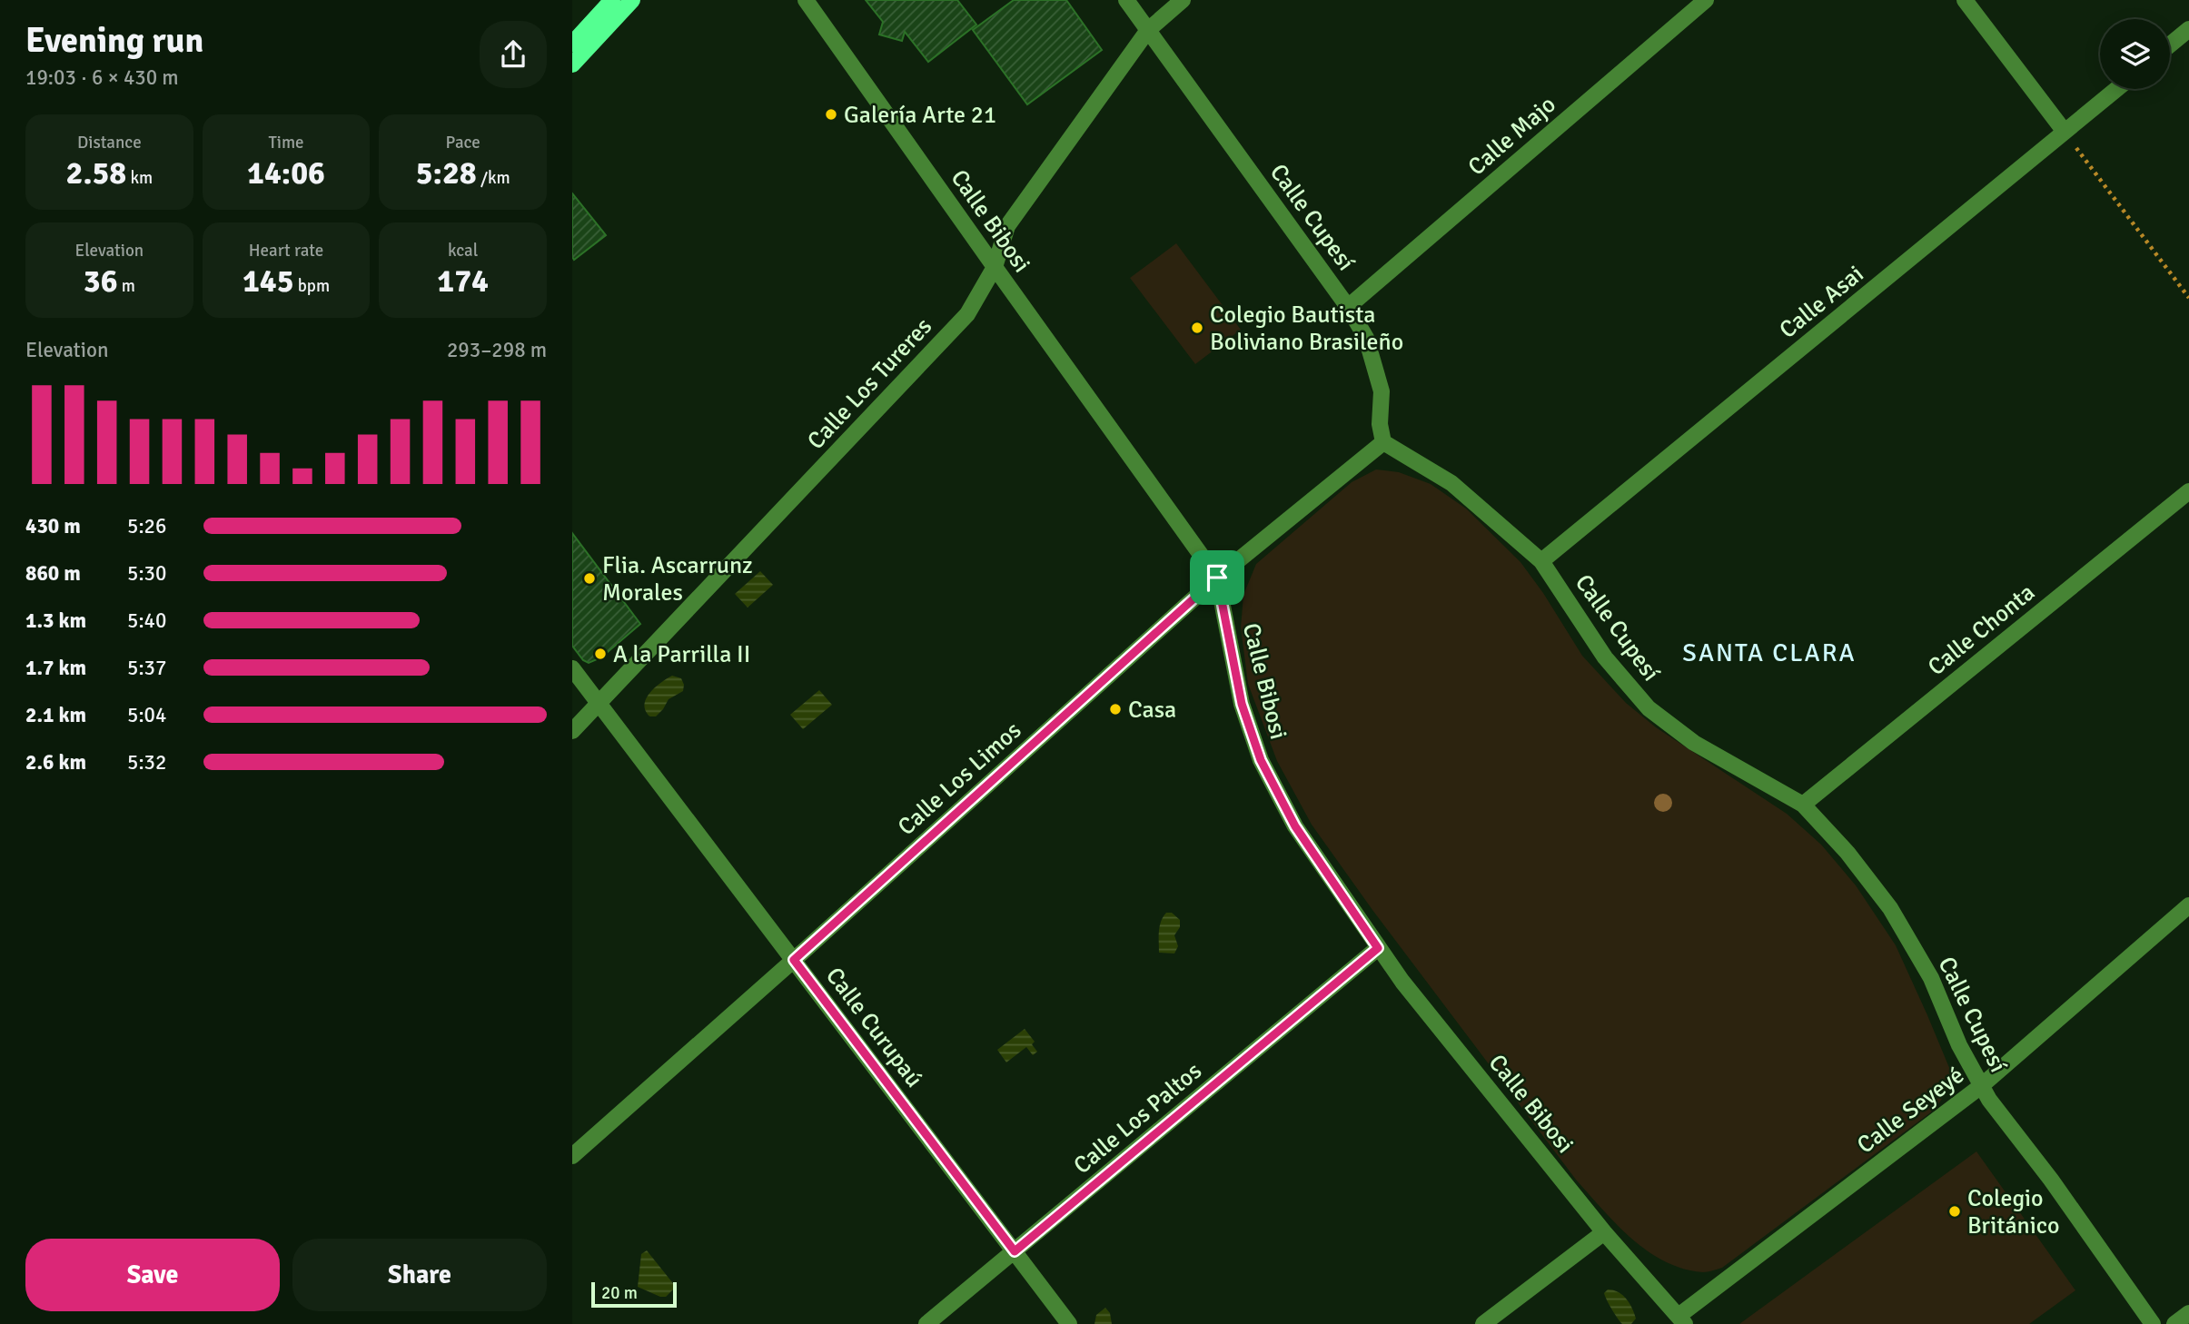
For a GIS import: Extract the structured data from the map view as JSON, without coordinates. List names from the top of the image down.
{
  "streets": {
    "street": [
      "Calle Majo",
      "Calle Cupesí",
      "Calle Bibosi",
      "Calle Asai",
      "Calle Los Tureres",
      "Calle Chonta",
      "Calle Los Limos",
      "Calle Curupaú",
      "Calle Seyeyé",
      "Calle Los Paltos"
    ]
  },
  "crossings": [
    ["Calle Majo", "Calle Cupesí"],
    ["Calle Cupesí", "Calle Asai"],
    ["Calle Cupesí", "Calle Los Tureres"],
    ["Calle Cupesí", "Calle Chonta"],
    ["Calle Cupesí", "Calle Los Limos"],
    ["Calle Cupesí", "Calle Seyeyé"],
    ["Calle Bibosi", "Calle Los Tureres"],
    ["Calle Bibosi", "Calle Los Limos"],
    ["Calle Bibosi", "Calle Seyeyé"],
    ["Calle Bibosi", "Calle Los Paltos"],
    ["Calle Los Tureres", "Calle Curupaú"],
    ["Calle Los Limos", "Calle Curupaú"],
    ["Calle Curupaú", "Calle Los Paltos"]
  ],
  "districts": ["SANTA CLARA"],
  "places": [
    "Galería Arte 21",
    "Colegio Bautista Boliviano Brasileño",
    "Flia. Ascarrunz Morales",
    "A la Parrilla II",
    "Casa",
    "Colegio Británico"
  ],
  "scale_bar": "20 m",
  "page": {
    "heading": ["Evening run", "19:03 · 6 × 430 m"],
    "stats": [
      ["Distance", "2.58 km"],
      ["Time", "14:06"],
      ["Pace", "5:28 /km"],
      ["Elevation", "36 m"],
      ["Heart rate", "145 bpm"],
      ["kcal", "174"]
    ],
    "chart": ["Elevation", "293–298 m"],
    "list": [
      {
        "name": "430 m",
        "note": "5:26"
      },
      {
        "name": "860 m",
        "note": "5:30"
      },
      {
        "name": "1.3 km",
        "note": "5:40"
      },
      {
        "name": "1.7 km",
        "note": "5:37"
      },
      {
        "name": "2.1 km",
        "note": "5:04"
      },
      {
        "name": "2.6 km",
        "note": "5:32"
      }
    ],
    "buttons": ["Save", "Share"],
    "scale": "20 m"
  }
}
